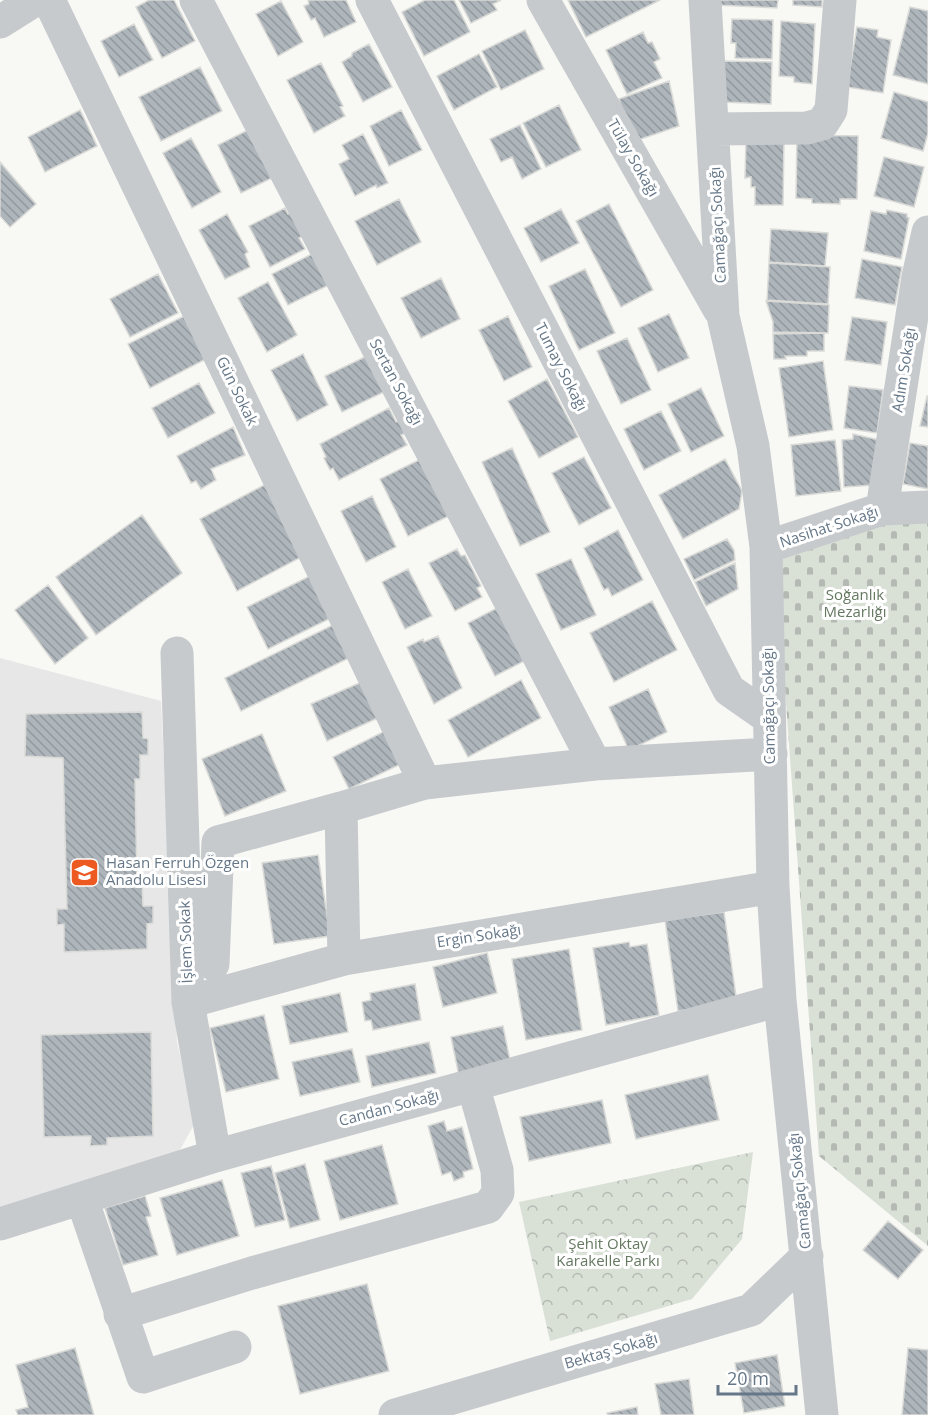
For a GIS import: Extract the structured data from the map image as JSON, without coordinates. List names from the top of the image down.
{
  "streets": {
    "street": [
      "Tülay Sokağı",
      "Camağaçı Sokağı",
      "Tumay Sokağı",
      "Adım Sokağı",
      "Sertan Sokağı",
      "Gün Sokak",
      "Nasihat Sokağı",
      "Ergin Sokağı",
      "İşlem Sokak",
      "Candan Sokağı",
      "Bektaş Sokağı"
    ]
  },
  "crossings": [
    ["Tülay Sokağı", "Camağaçı Sokağı"],
    ["Camağaçı Sokağı", "Tumay Sokağı"],
    ["Camağaçı Sokağı", "Nasihat Sokağı"],
    ["Camağaçı Sokağı", "Ergin Sokağı"],
    ["Camağaçı Sokağı", "Candan Sokağı"],
    ["Camağaçı Sokağı", "Bektaş Sokağı"],
    ["Adım Sokağı", "Nasihat Sokağı"],
    ["Ergin Sokağı", "İşlem Sokak"],
    ["İşlem Sokak", "Candan Sokağı"]
  ],
  "parks": ["Soğanlık Mezarlığı", "Şehit Oktay Karakelle Parkı"],
  "places": {
    "school or university": ["Hasan Ferruh Özgen Anadolu Lisesi"]
  },
  "scale_bar": "20 m"
}
